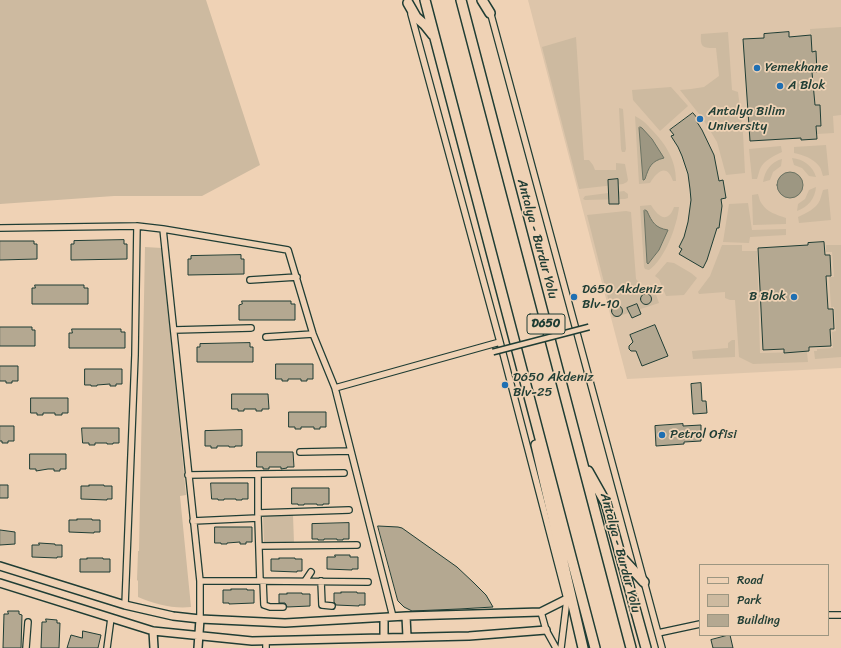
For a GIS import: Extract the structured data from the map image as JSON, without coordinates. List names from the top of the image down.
{
  "streets": {
    "highway": ["Antalya - Burdur Yolu", "D650"]
  },
  "places": [
    "Yemekhane",
    "A Blok",
    "Antalya Bilim University",
    "D650 Akdeniz Blv-10",
    "B Blok",
    "D650 Akdeniz Blv-25",
    "Petrol Ofisi"
  ],
  "legend": ["Road", "Park", "Building"]
}
